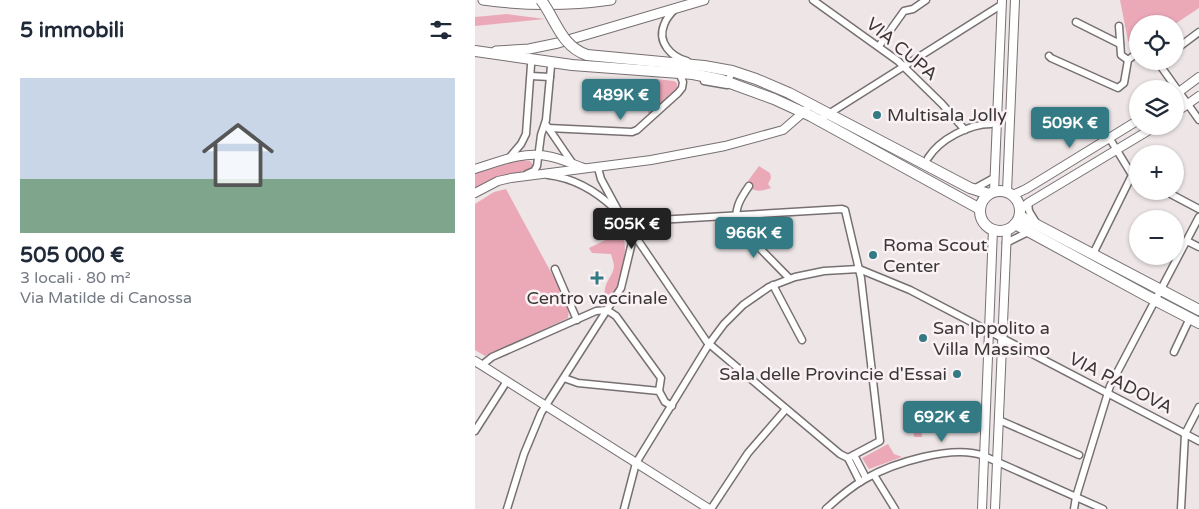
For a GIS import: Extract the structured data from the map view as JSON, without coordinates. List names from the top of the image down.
{
  "streets": {
    "street": ["VIA CUPA", "VIA PADOVA"]
  },
  "places": {
    "other": [
      "Multisala Jolly",
      "Roma Scout Center",
      "San Ippolito a Villa Massimo",
      "Sala delle Provincie d'Essai"
    ],
    "health": ["Centro vaccinale"]
  },
  "page": {
    "heading": "5 immobili",
    "map_buttons": ["+", "−"],
    "list": [
      {
        "name": "505 000 €",
        "note": "3 locali · 80 m² · Via Matilde di Canossa"
      }
    ],
    "price": [
      "489K €",
      "509K €",
      "505K €",
      "966K €",
      "692K €"
    ]
  }
}
